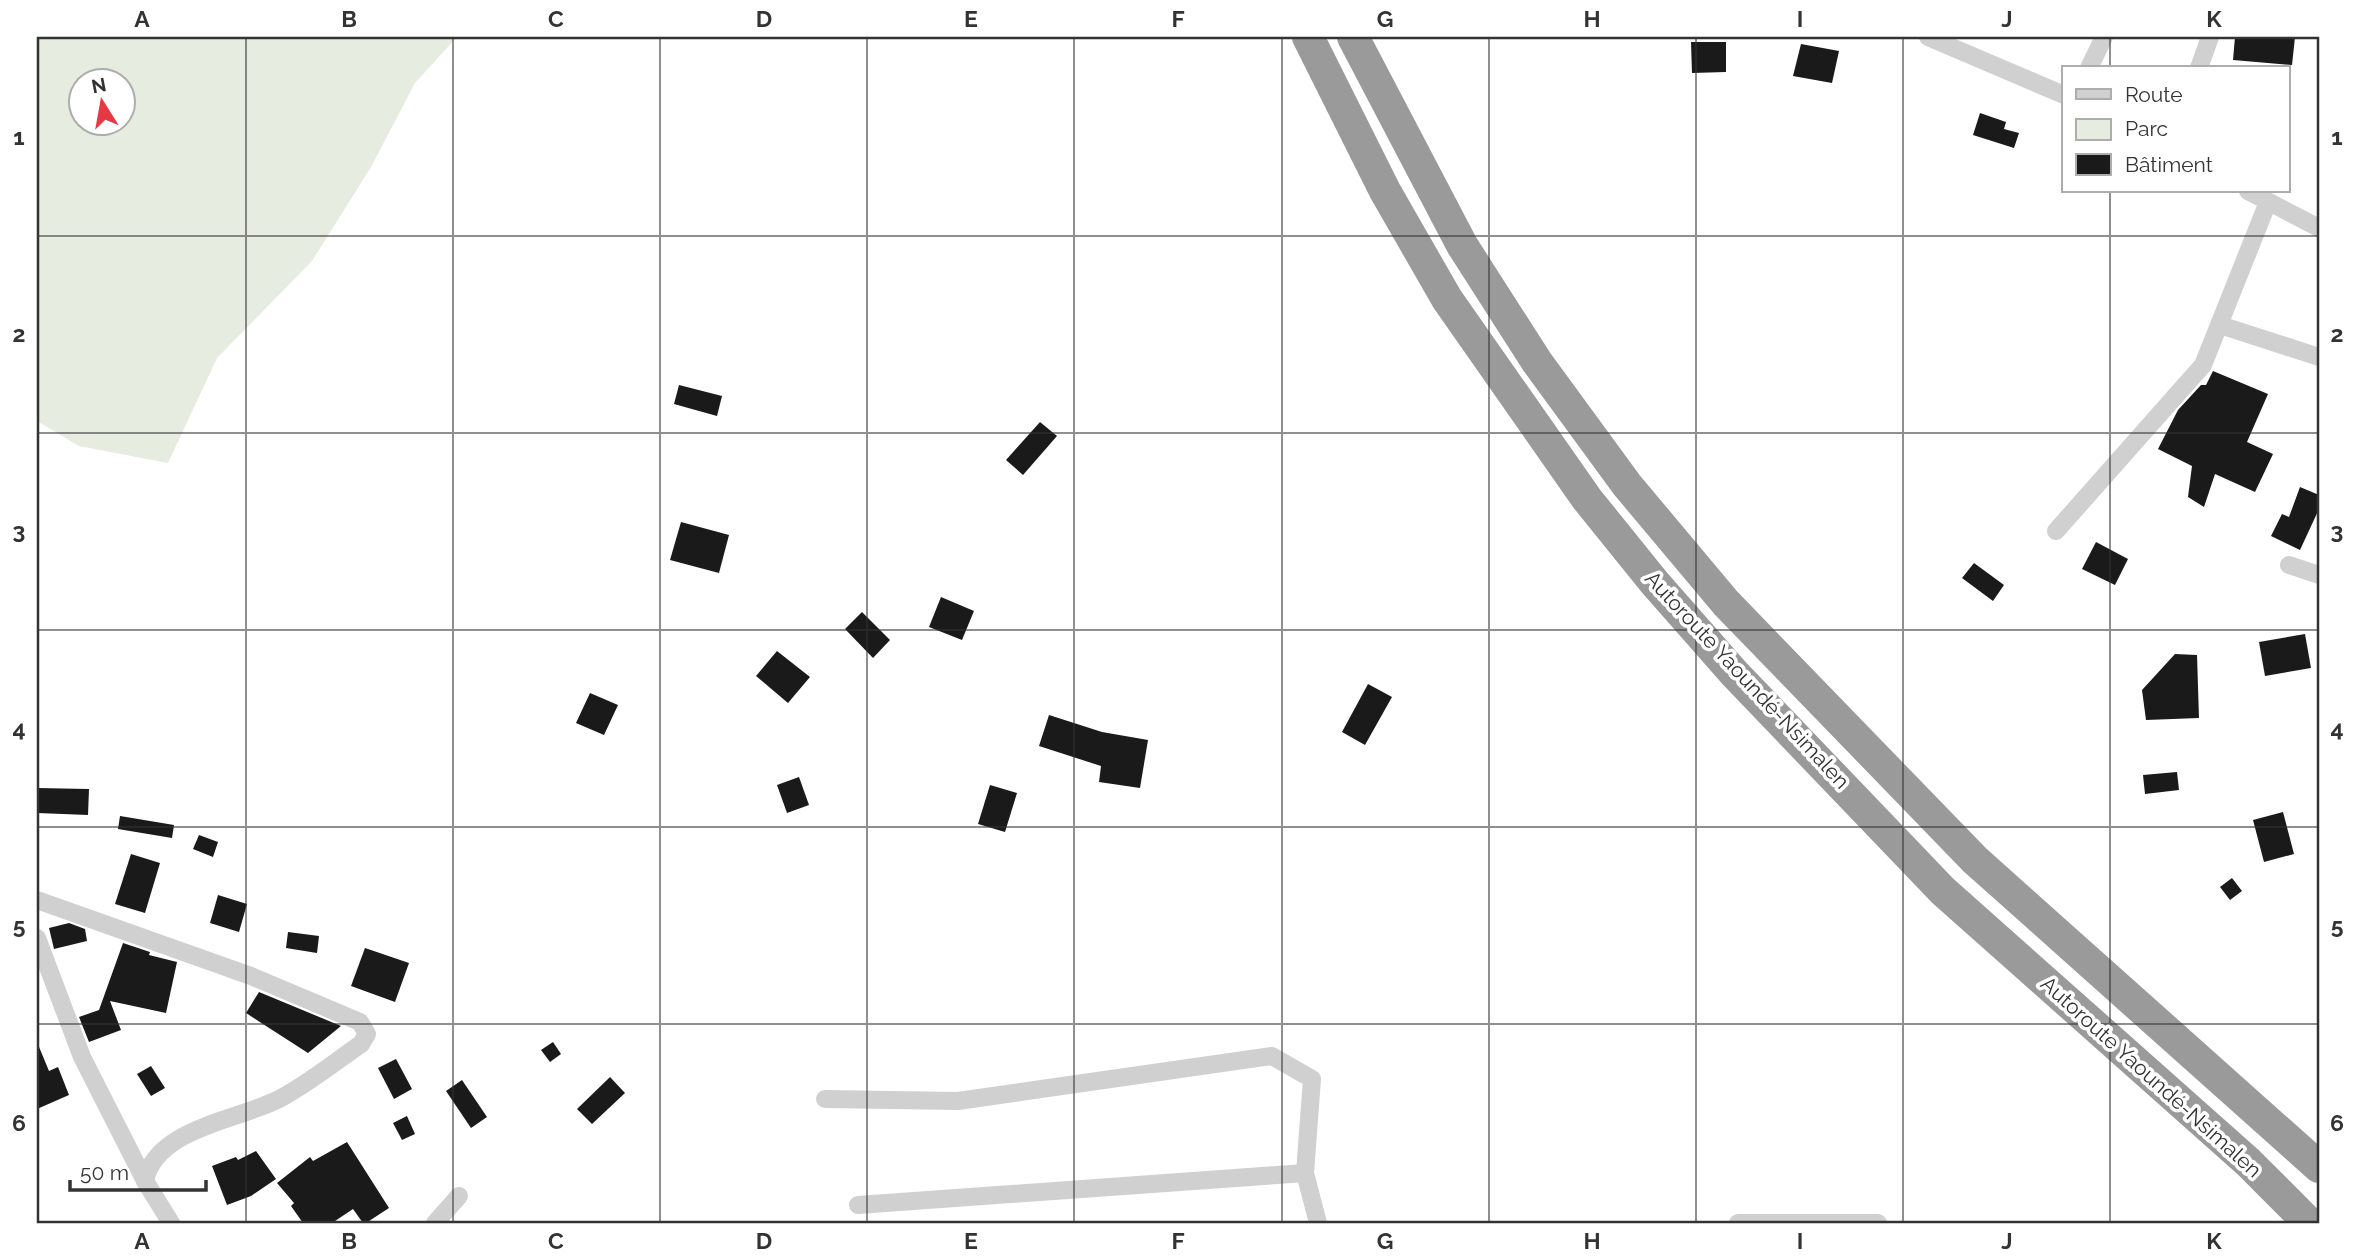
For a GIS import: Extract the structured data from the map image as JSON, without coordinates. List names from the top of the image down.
{
  "streets": {
    "highway": ["Autoroute Yaoundé-Nsimalen"]
  },
  "legend": ["Route", "Parc", "Bâtiment"],
  "scale_bar": "50 m",
  "north": "top",
  "grid": {
    "columns": [
      "A",
      "B",
      "C",
      "D",
      "E",
      "F",
      "G",
      "H",
      "I",
      "J",
      "K"
    ],
    "rows": [
      "1",
      "2",
      "3",
      "4",
      "5",
      "6"
    ]
  }
}
